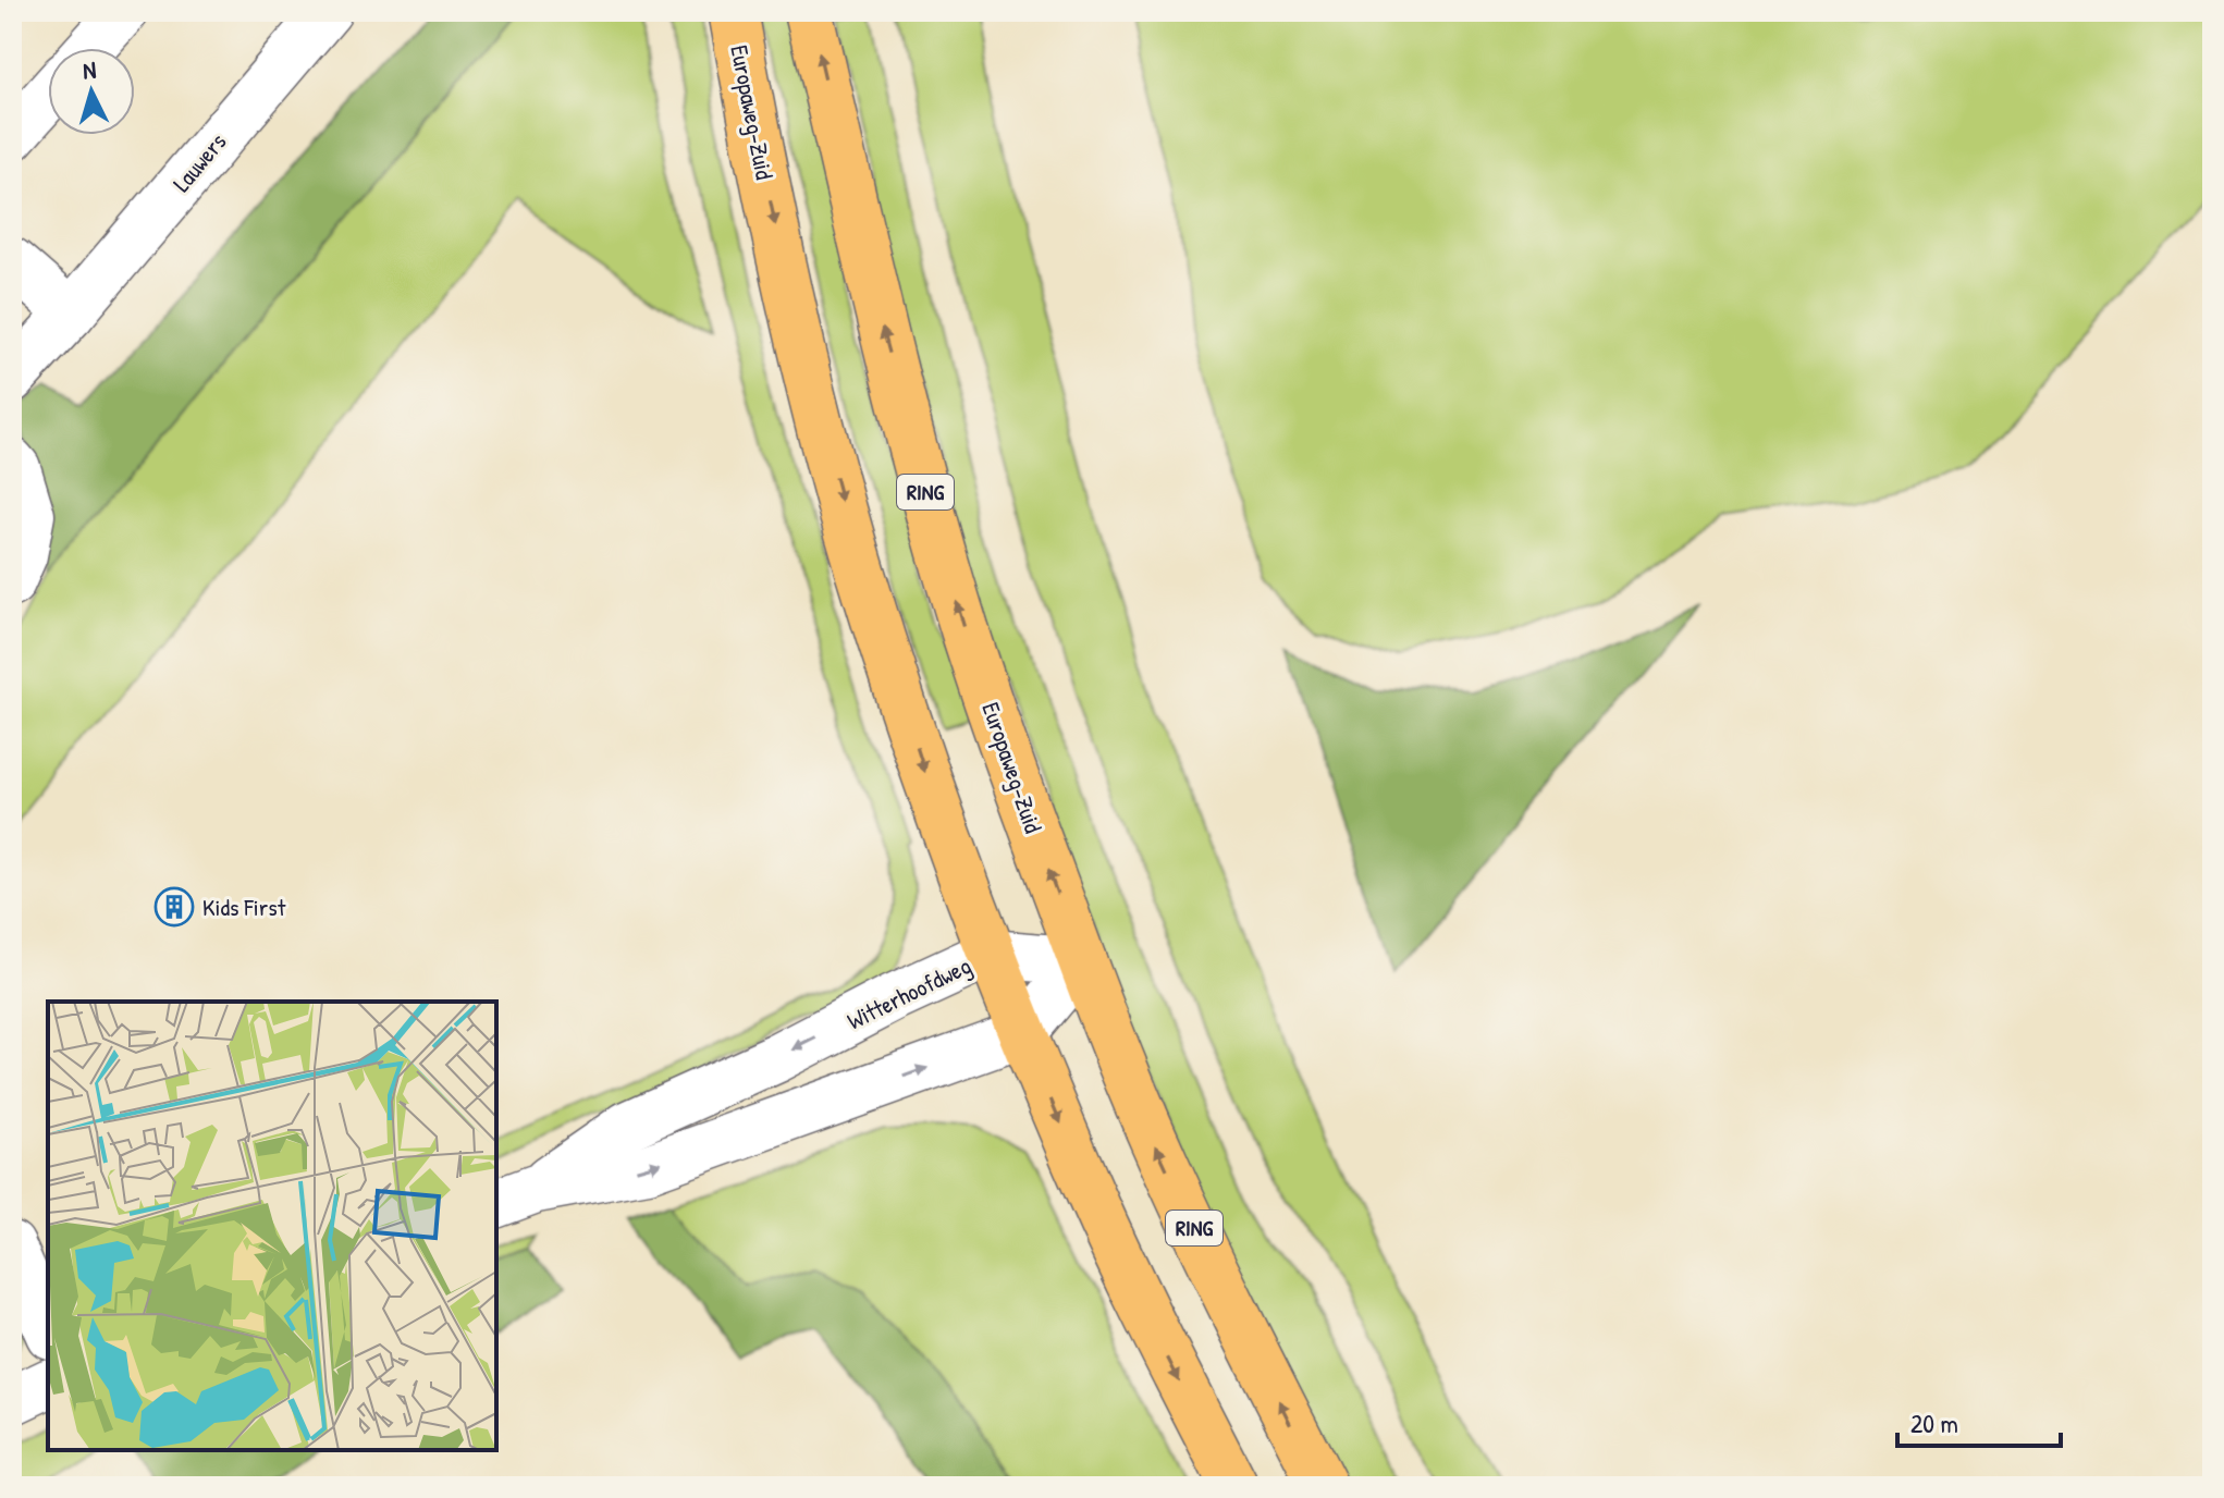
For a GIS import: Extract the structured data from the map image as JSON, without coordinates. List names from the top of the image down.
{
  "streets": {
    "main road": ["Europaweg-Zuid", "RING"],
    "street": ["Lauwers", "Witterhoofdweg"]
  },
  "crossings": [
    ["Europaweg-Zuid", "Witterhoofdweg"]
  ],
  "places": {
    "building": ["Kids First"]
  },
  "scale_bar": "20 m",
  "north": "top"
}
